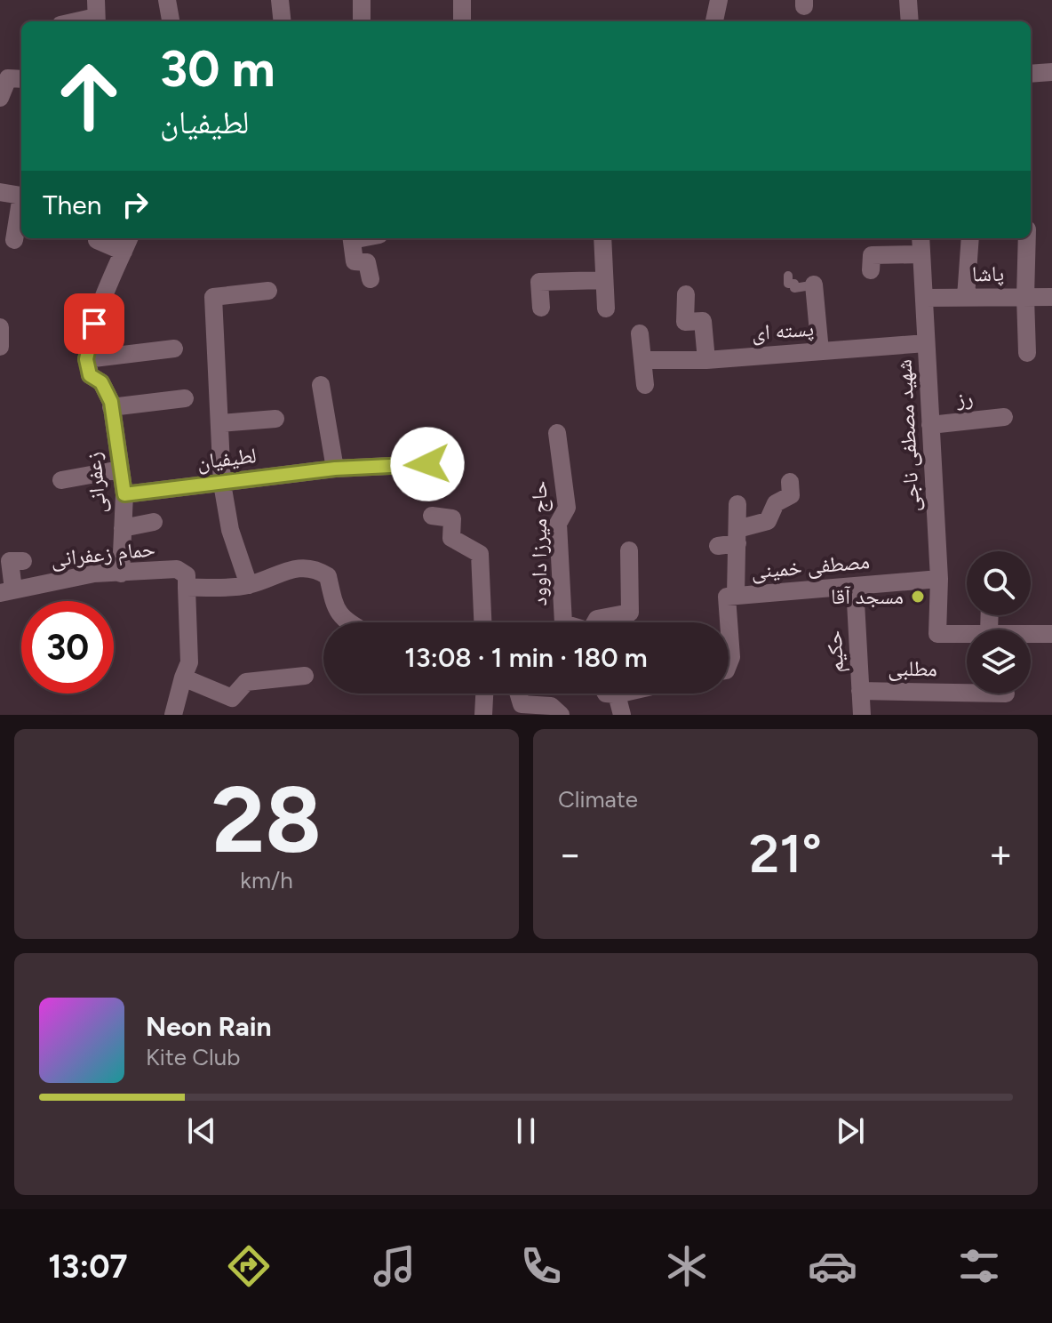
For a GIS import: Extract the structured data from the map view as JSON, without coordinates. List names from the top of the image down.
{
  "streets": {
    "street": [
      "پاشا",
      "پسته ای",
      "رز",
      "شهید مصطفی ناجی",
      "لطیفیان",
      "زعفرانی",
      "حاج میرزا داوود",
      "حمام زعفرانی",
      "مصطفی خمینی",
      "حکیم",
      "مطلبی"
    ]
  },
  "crossings": [
    ["پاشا", "شهید مصطفی ناجی"],
    ["پسته ای", "شهید مصطفی ناجی"],
    ["رز", "شهید مصطفی ناجی"],
    ["شهید مصطفی ناجی", "مصطفی خمینی"],
    ["لطیفیان", "زعفرانی"],
    ["زعفرانی", "حمام زعفرانی"],
    ["مصطفی خمینی", "حکیم"],
    ["حکیم", "مطلبی"]
  ],
  "places": ["مسجد آقا"],
  "page": {
    "turn": ["30 m", "لطیفیان"],
    "then": "Then",
    "limit": "30",
    "trip": "13:08 · 1 min · 180 m",
    "tile": [
      ["28", "km/h"],
      "Climate"
    ],
    "heat": ["−", "21°", "+"],
    "song": ["Neon Rain", "Kite Club"],
    "tabs": "13:07"
  }
}
